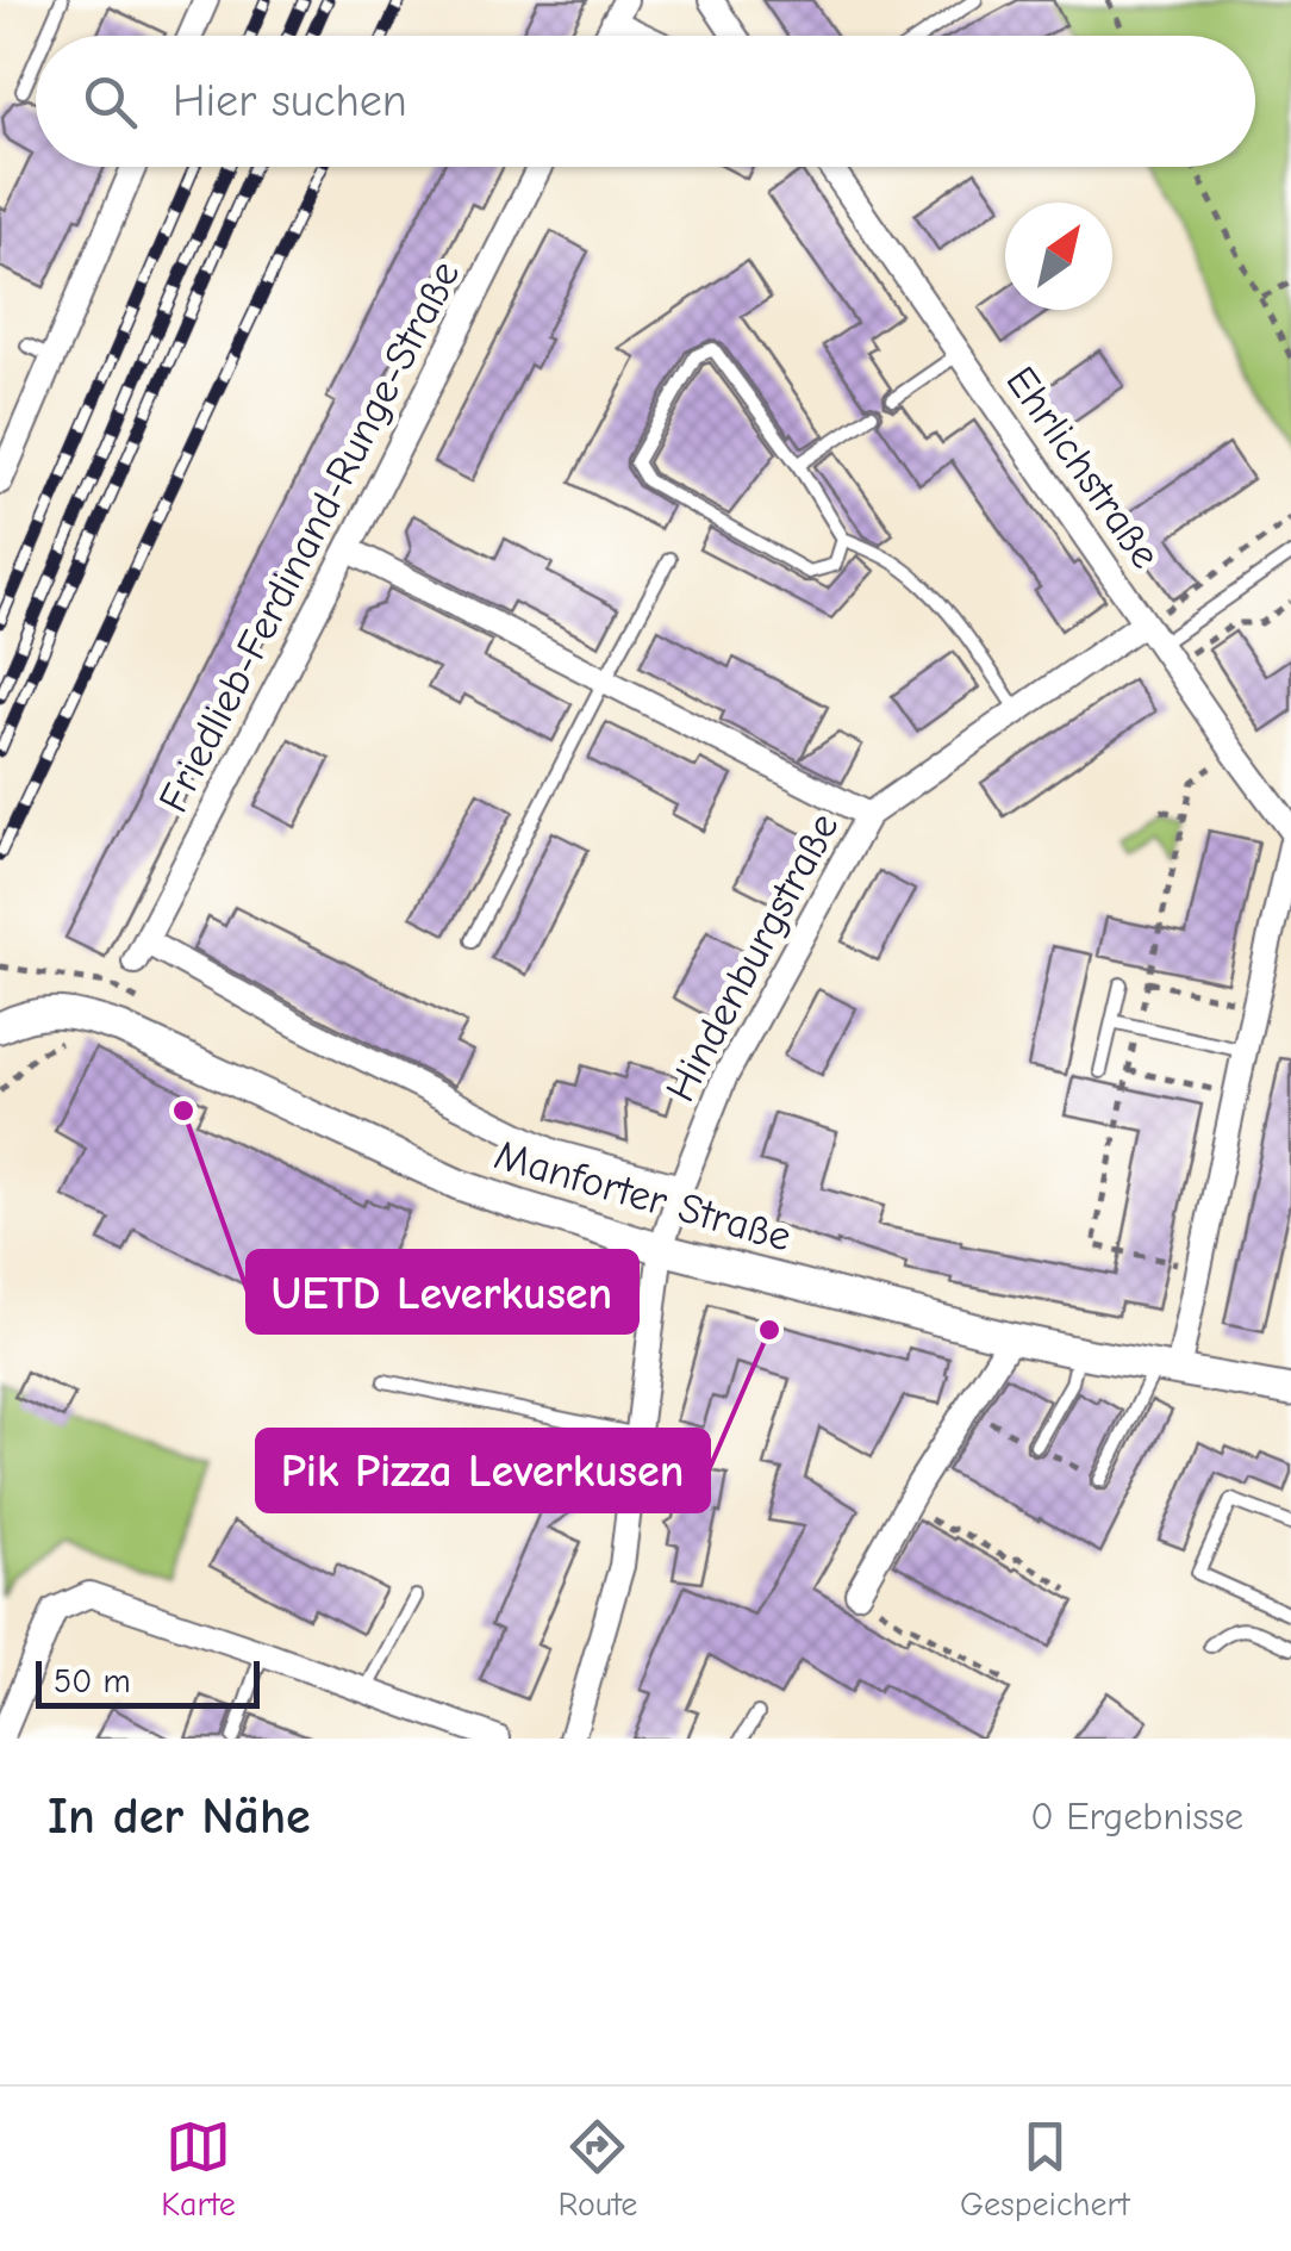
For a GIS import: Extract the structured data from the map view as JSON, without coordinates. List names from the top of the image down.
{
  "streets": {
    "street": [
      "Ehrlichstraße",
      "Friedlieb-Ferdinand-Runge-Straße",
      "Hindenburgstraße",
      "Manforter Straße"
    ]
  },
  "crossings": [
    ["Ehrlichstraße", "Hindenburgstraße"],
    ["Friedlieb-Ferdinand-Runge-Straße", "Manforter Straße"],
    ["Hindenburgstraße", "Manforter Straße"]
  ],
  "places": ["UETD Leverkusen", "Pik Pizza Leverkusen"],
  "scale_bar": "50 m",
  "north": "top right",
  "page": {
    "search": "Hier suchen",
    "scale": "50 m",
    "heading": ["In der Nähe", "0 Ergebnisse"],
    "nav": ["Karte", "Route", "Gespeichert"]
  }
}
